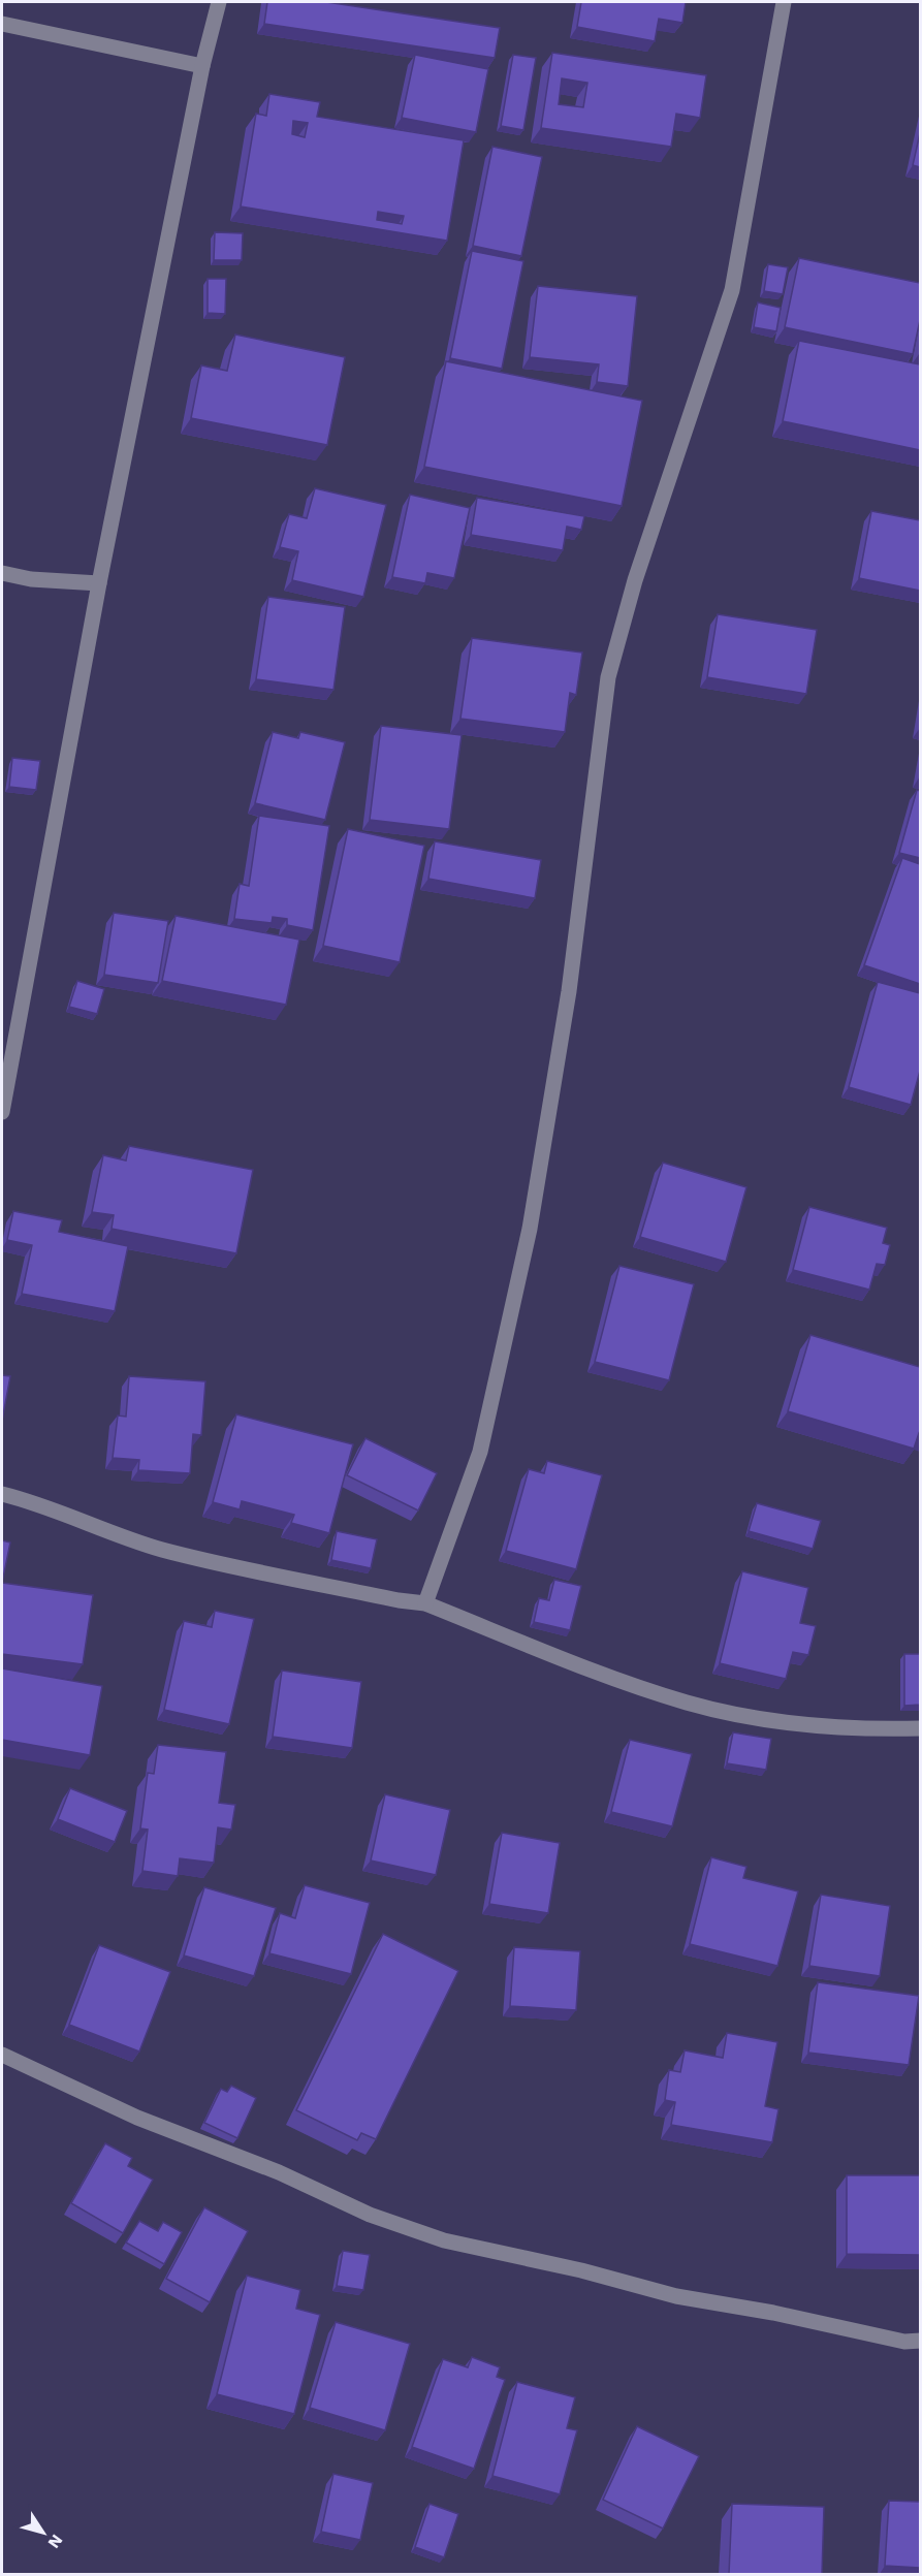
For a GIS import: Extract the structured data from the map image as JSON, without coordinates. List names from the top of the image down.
{
  "north": "bottom right"
}
